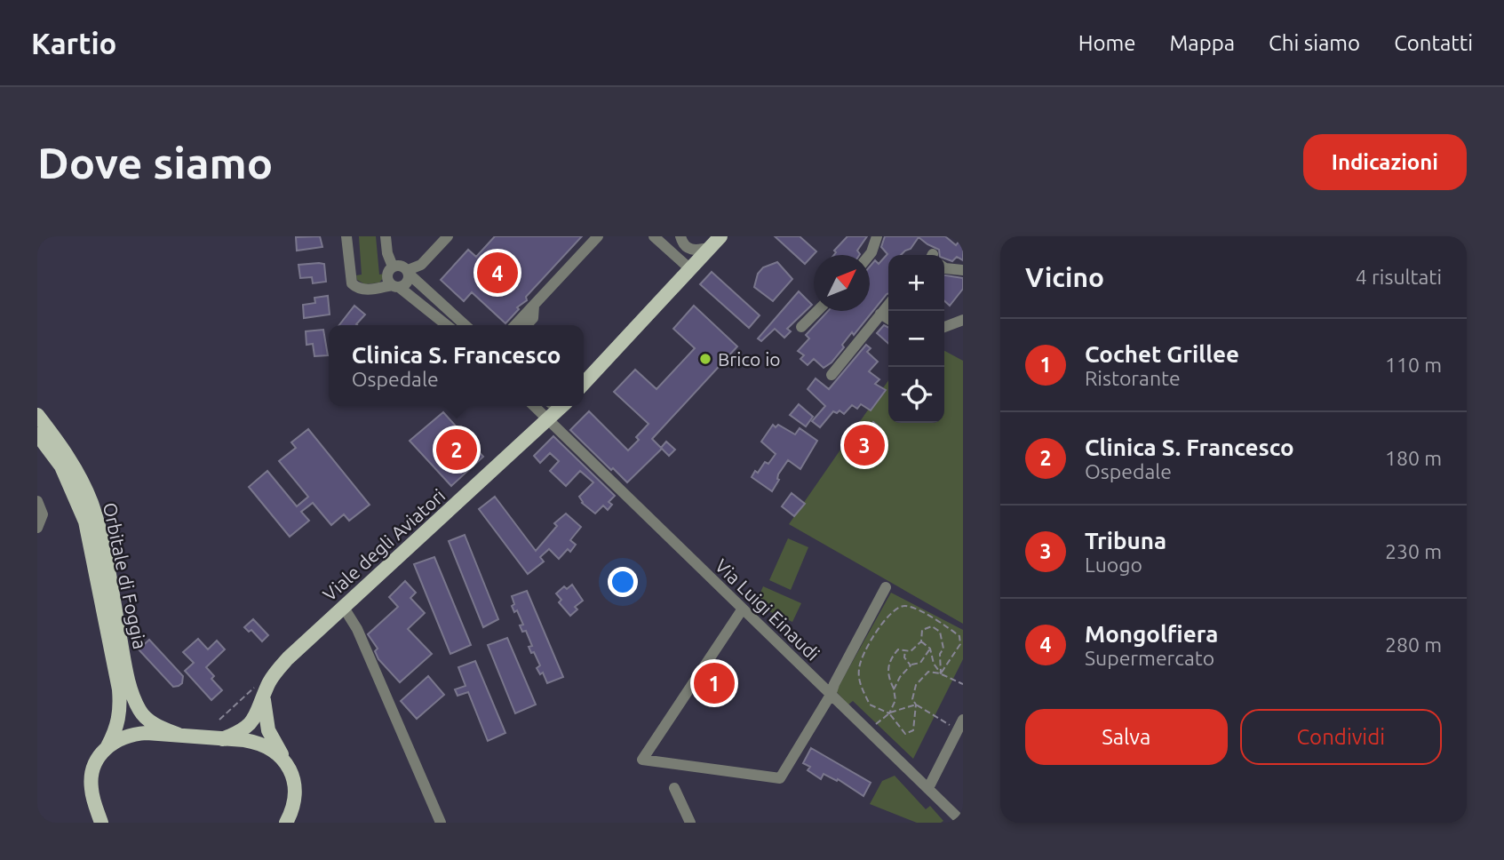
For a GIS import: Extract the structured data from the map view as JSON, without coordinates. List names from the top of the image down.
{
  "streets": {
    "main road": ["Viale degli Aviatori", "Orbitale di Foggia"],
    "street": ["Via Luigi Einaudi"]
  },
  "crossings": [
    ["Viale degli Aviatori", "Via Luigi Einaudi"]
  ],
  "places": ["Brico io"],
  "north": "top right",
  "page": {
    "header": "Kartio",
    "nav": [
      "Home",
      "Mappa",
      "Chi siamo",
      "Contatti"
    ],
    "buttons": [
      "Indicazioni",
      ["Salva", "Condividi"]
    ],
    "title": "Dove siamo",
    "heading": ["Vicino", "4 risultati"],
    "pins": [
      "4",
      "3",
      "2",
      "1"
    ],
    "map_buttons": ["+", "−"],
    "list": [
      {
        "mark": "1",
        "name": "Cochet Grillee",
        "note": "Ristorante",
        "value": "110 m"
      },
      {
        "mark": "2",
        "name": "Clinica S. Francesco",
        "note": "Ospedale",
        "value": "180 m"
      },
      {
        "mark": "3",
        "name": "Tribuna",
        "note": "Luogo",
        "value": "230 m"
      },
      {
        "mark": "4",
        "name": "Mongolfiera",
        "note": "Supermercato",
        "value": "280 m"
      }
    ],
    "popup": ["Clinica S. Francesco", "Ospedale"]
  }
}
